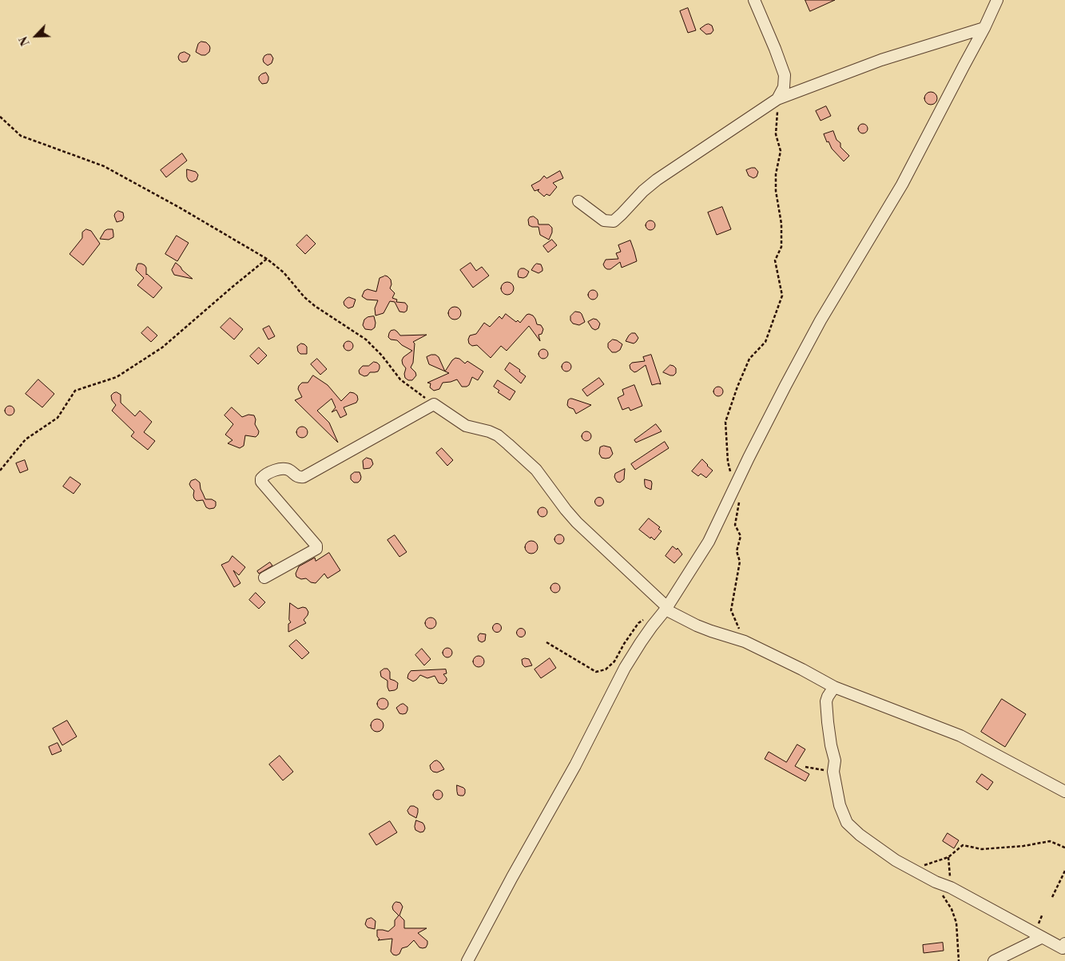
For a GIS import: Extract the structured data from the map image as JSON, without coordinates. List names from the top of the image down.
{
  "north": "bottom left"
}
